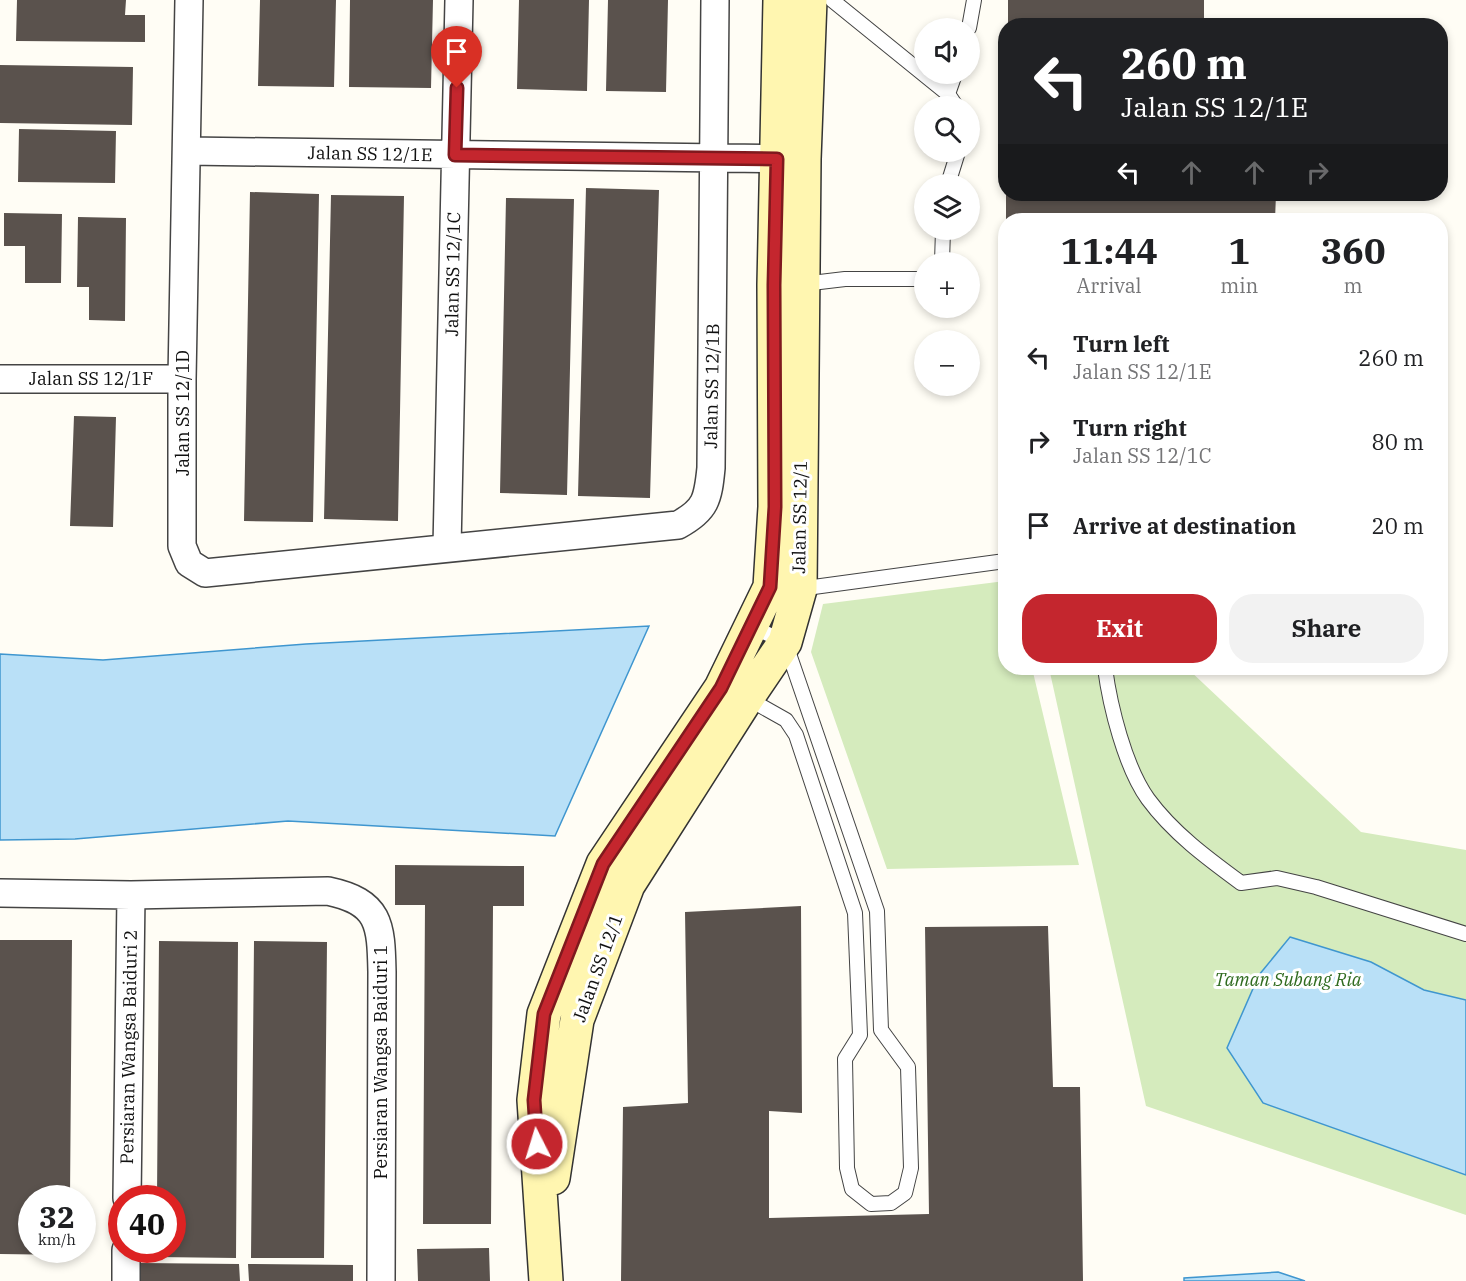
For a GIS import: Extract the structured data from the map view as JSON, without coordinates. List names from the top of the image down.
{
  "streets": {
    "street": [
      "Jalan SS 12/1E",
      "Jalan SS 12/1C",
      "Jalan SS 12/1F",
      "Jalan SS 12/1B",
      "Jalan SS 12/1D",
      "Jalan SS 12/1",
      "Persiaran Wangsa Baiduri 2",
      "Persiaran Wangsa Baiduri 1"
    ]
  },
  "crossings": [
    ["Jalan SS 12/1E", "Jalan SS 12/1C"],
    ["Jalan SS 12/1E", "Jalan SS 12/1B"],
    ["Jalan SS 12/1E", "Jalan SS 12/1D"],
    ["Jalan SS 12/1E", "Jalan SS 12/1"],
    ["Jalan SS 12/1C", "Jalan SS 12/1B"],
    ["Jalan SS 12/1C", "Jalan SS 12/1D"],
    ["Jalan SS 12/1F", "Jalan SS 12/1D"],
    ["Jalan SS 12/1B", "Jalan SS 12/1D"],
    ["Persiaran Wangsa Baiduri 2", "Persiaran Wangsa Baiduri 1"]
  ],
  "parks": ["Taman Subang Ria"],
  "page": {
    "map_buttons": ["+", "−"],
    "turn": ["260 m", "Jalan SS 12/1E"],
    "eta": [
      "11:44",
      "Arrival",
      "1",
      "min",
      "360",
      "m"
    ],
    "list": [
      {
        "name": "Turn left",
        "note": "Jalan SS 12/1E",
        "value": "260 m"
      },
      {
        "name": "Turn right",
        "note": "Jalan SS 12/1C",
        "value": "80 m"
      },
      {
        "name": "Arrive at destination",
        "value": "20 m"
      }
    ],
    "buttons": ["Exit", "Share"],
    "speed": "32 km/h",
    "limit": "40"
  }
}
